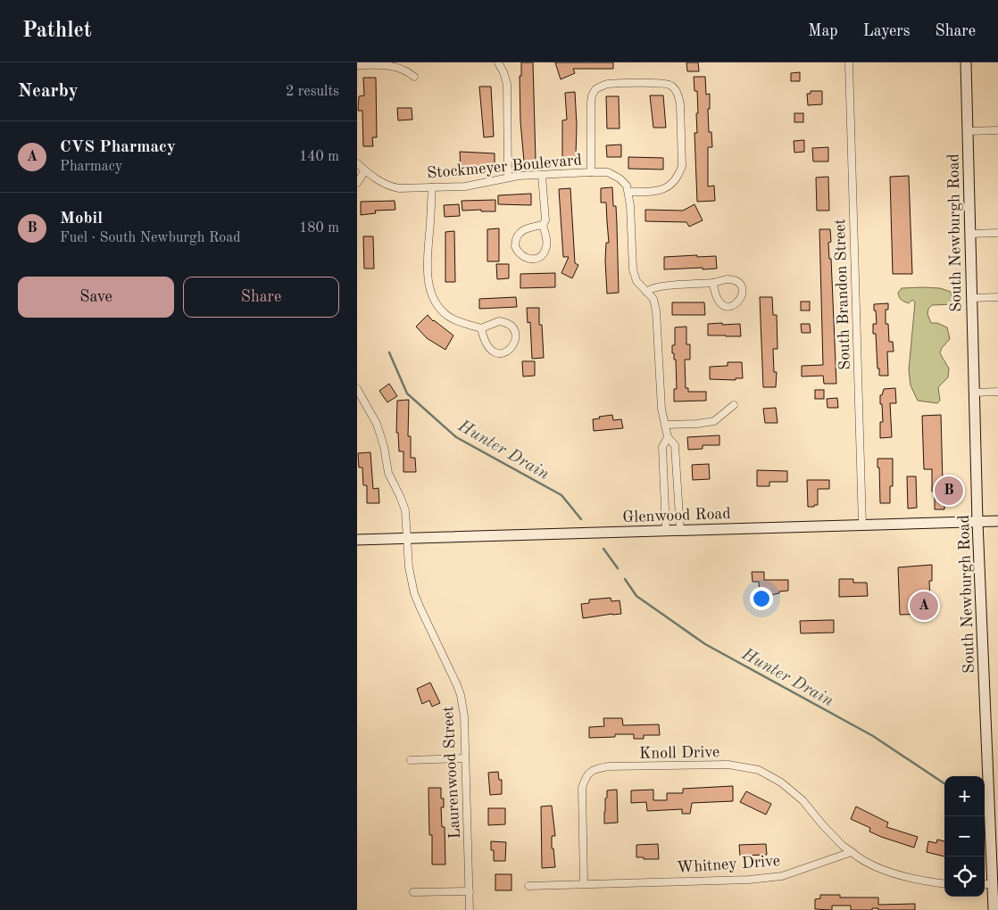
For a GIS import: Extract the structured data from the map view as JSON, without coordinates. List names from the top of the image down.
{
  "streets": {
    "main road": ["South Newburgh Road", "Glenwood Road"],
    "street": [
      "Stockmeyer Boulevard",
      "South Brandon Street",
      "Knoll Drive",
      "Laurenwood Street",
      "Whitney Drive"
    ]
  },
  "crossings": [
    ["South Newburgh Road", "Glenwood Road"],
    ["South Brandon Street", "Glenwood Road"],
    ["Glenwood Road", "Laurenwood Street"],
    ["Knoll Drive", "Whitney Drive"]
  ],
  "water": ["Hunter Drain"],
  "page": {
    "header": "Pathlet",
    "nav": ["Map", "Layers", "Share"],
    "heading": ["Nearby", "2 results"],
    "list": [
      {
        "mark": "A",
        "name": "CVS Pharmacy",
        "note": "Pharmacy",
        "value": "140 m"
      },
      {
        "mark": "B",
        "name": "Mobil",
        "note": "Fuel · South Newburgh Road",
        "value": "180 m"
      }
    ],
    "buttons": ["Save", "Share"],
    "pins": ["B", "A"],
    "map_buttons": ["+", "−"]
  }
}
